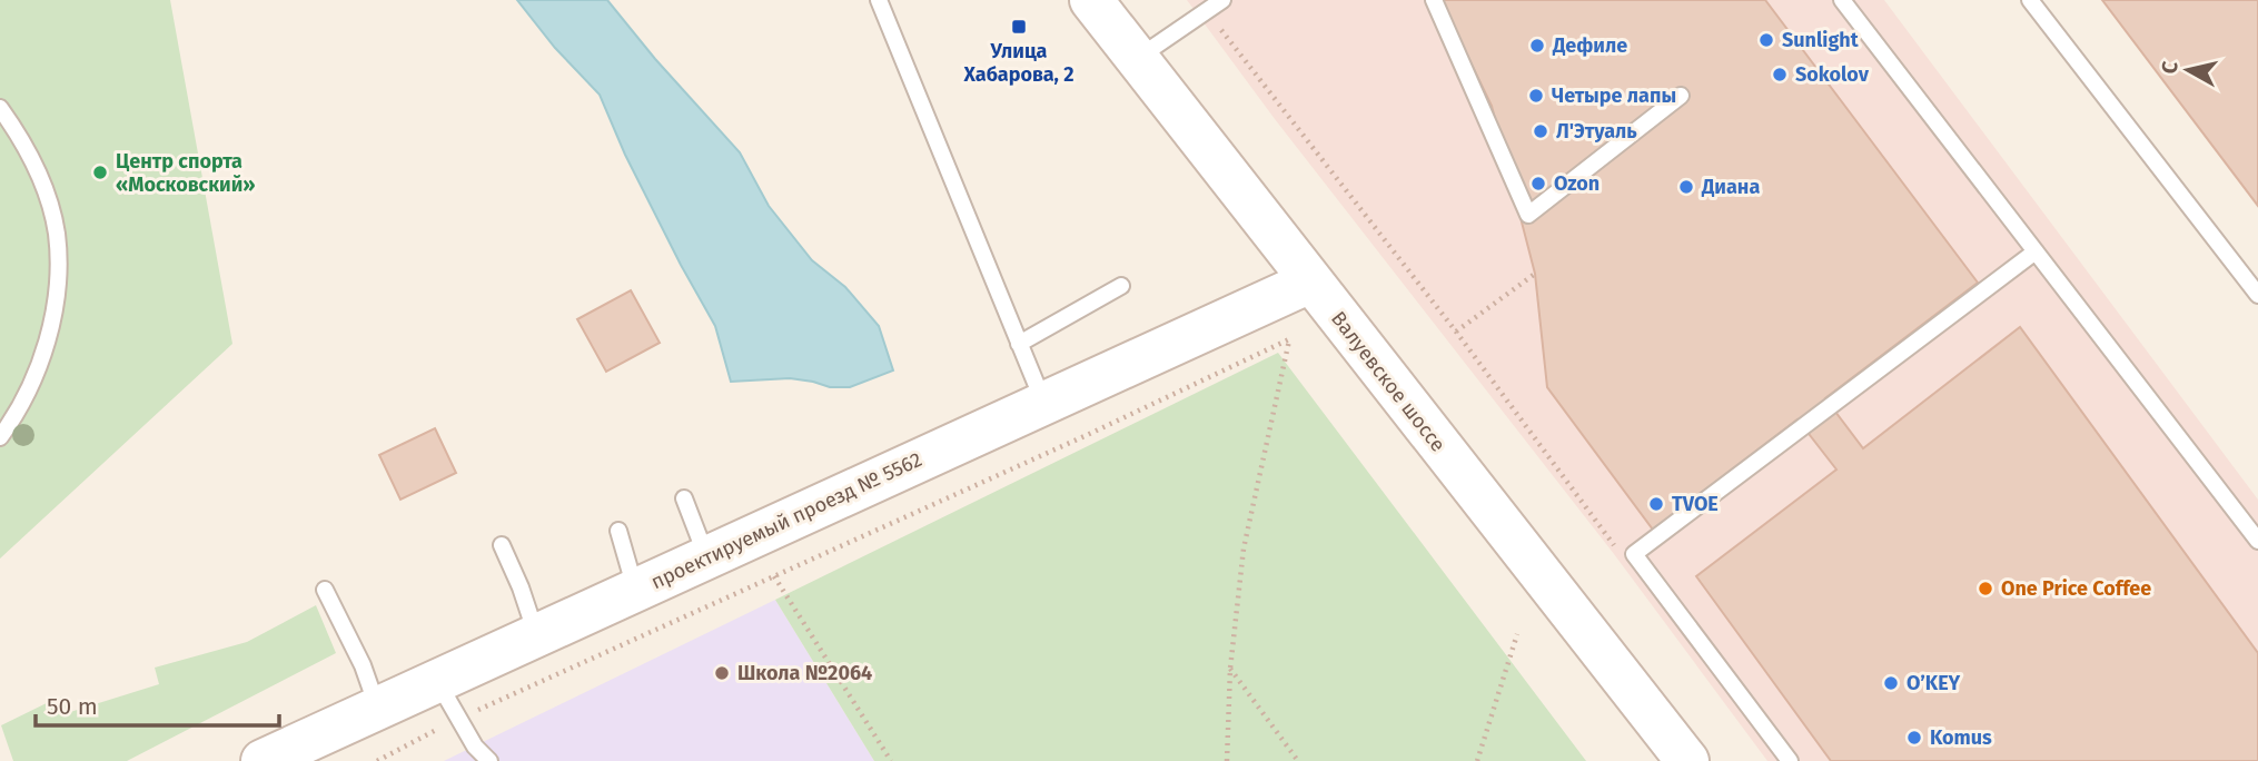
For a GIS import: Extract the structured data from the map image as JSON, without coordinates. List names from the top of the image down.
{
  "streets": {
    "street": ["Валуевское шоссе", "проектируемый проезд № 5562"]
  },
  "crossings": [
    ["Валуевское шоссе", "проектируемый проезд № 5562"]
  ],
  "places": {
    "transit": ["Улица Хабарова, 2"],
    "other": [
      "Sunlight",
      "Дефиле",
      "Sokolov",
      "Четыре лапы",
      "Л'Этуаль",
      "Центр спорта «Московский»",
      "Ozon",
      "Диана",
      "TVOE",
      "One Price Coffee",
      "Школа №2064",
      "O’KEY",
      "Komus"
    ]
  },
  "scale_bar": "50 m",
  "north": "left"
}
